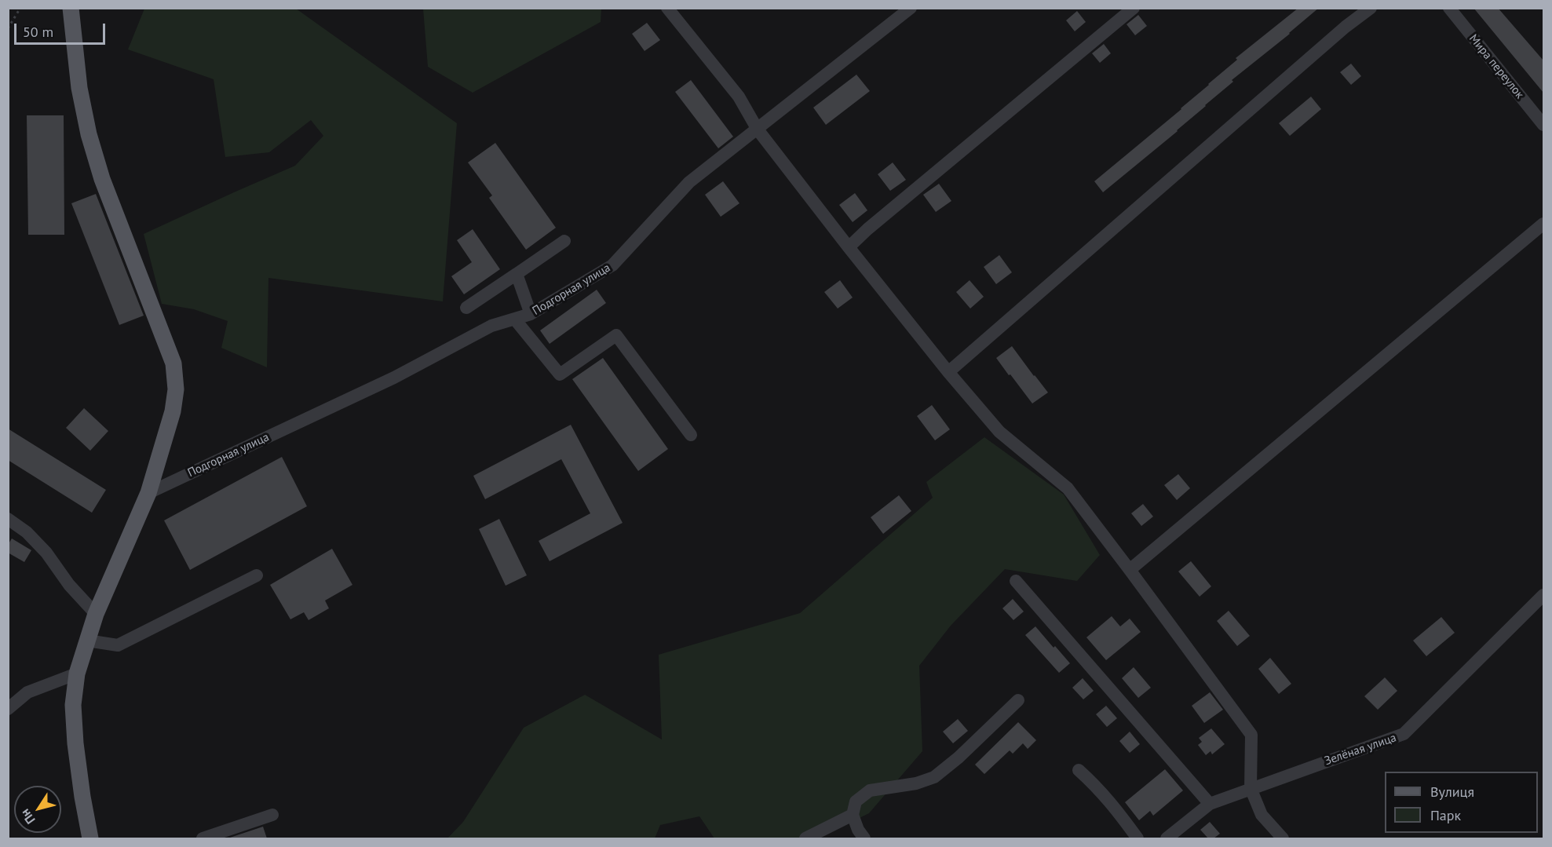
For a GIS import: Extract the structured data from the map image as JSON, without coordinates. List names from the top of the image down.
{
  "streets": {
    "street": ["Мира переулок", "Подгорная улица", "Зелёная улица"]
  },
  "legend": ["Вулиця", "Парк"],
  "scale_bar": "50 m",
  "north": "bottom left"
}
